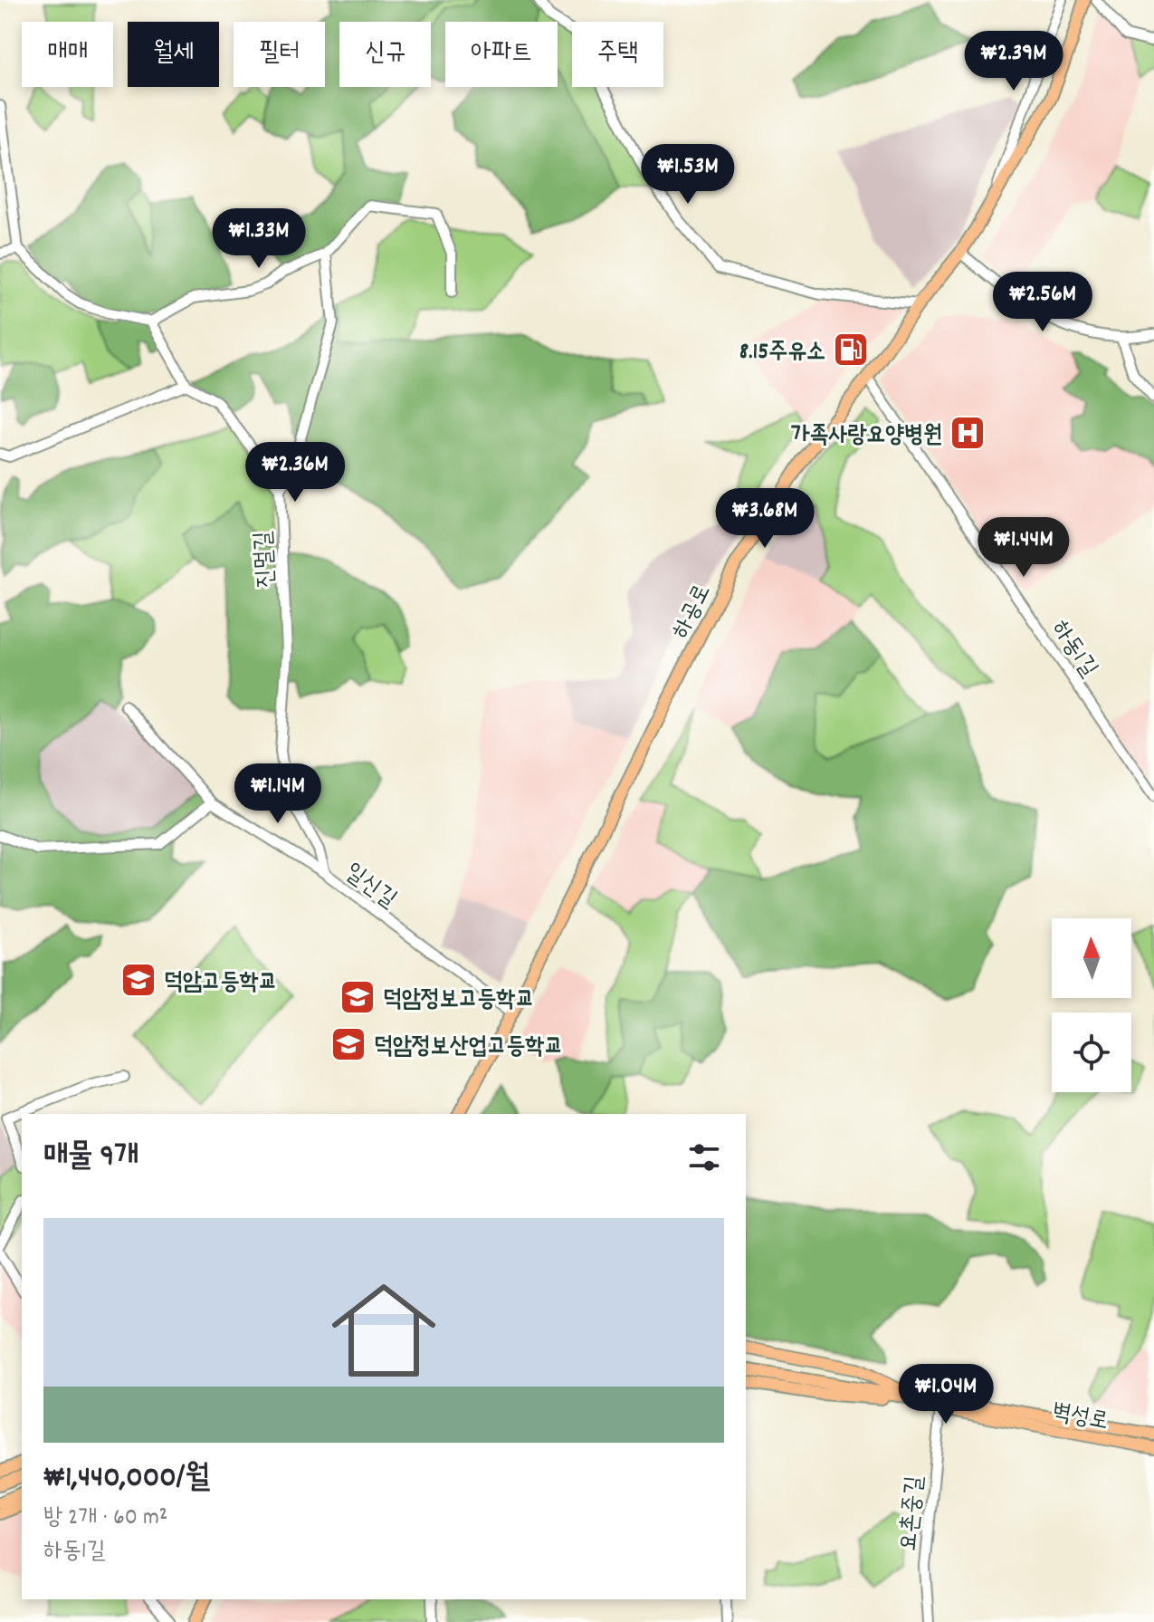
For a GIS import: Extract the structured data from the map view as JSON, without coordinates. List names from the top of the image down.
{
  "streets": {
    "main road": ["하공로", "벽성로"],
    "street": [
      "진멀길",
      "하동1길",
      "일신길",
      "요촌중길"
    ]
  },
  "crossings": [
    ["진멀길", "일신길"],
    ["하공로", "하동1길"],
    ["하공로", "일신길"],
    ["벽성로", "요촌중길"]
  ],
  "places": {
    "fuel station": ["8.15주유소"],
    "hospital": ["가족사랑요양병원"],
    "school or university": ["덕암고등학교", "덕암정보고등학교", "덕암정보산업고등학교"]
  },
  "north": "top",
  "page": {
    "chip": [
      "매매",
      "월세",
      "필터",
      "신규",
      "아파트",
      "주택"
    ],
    "price": [
      "₩2.39M",
      "₩1.53M",
      "₩1.33M",
      "₩2.56M",
      "₩2.36M",
      "₩3.68M",
      "₩1.44M",
      "₩1.14M",
      "₩1.04M"
    ],
    "heading": "매물 9개",
    "list": [
      {
        "name": "₩1,440,000/월",
        "note": "방 2개 · 60 m² · 하동1길"
      }
    ]
  }
}
